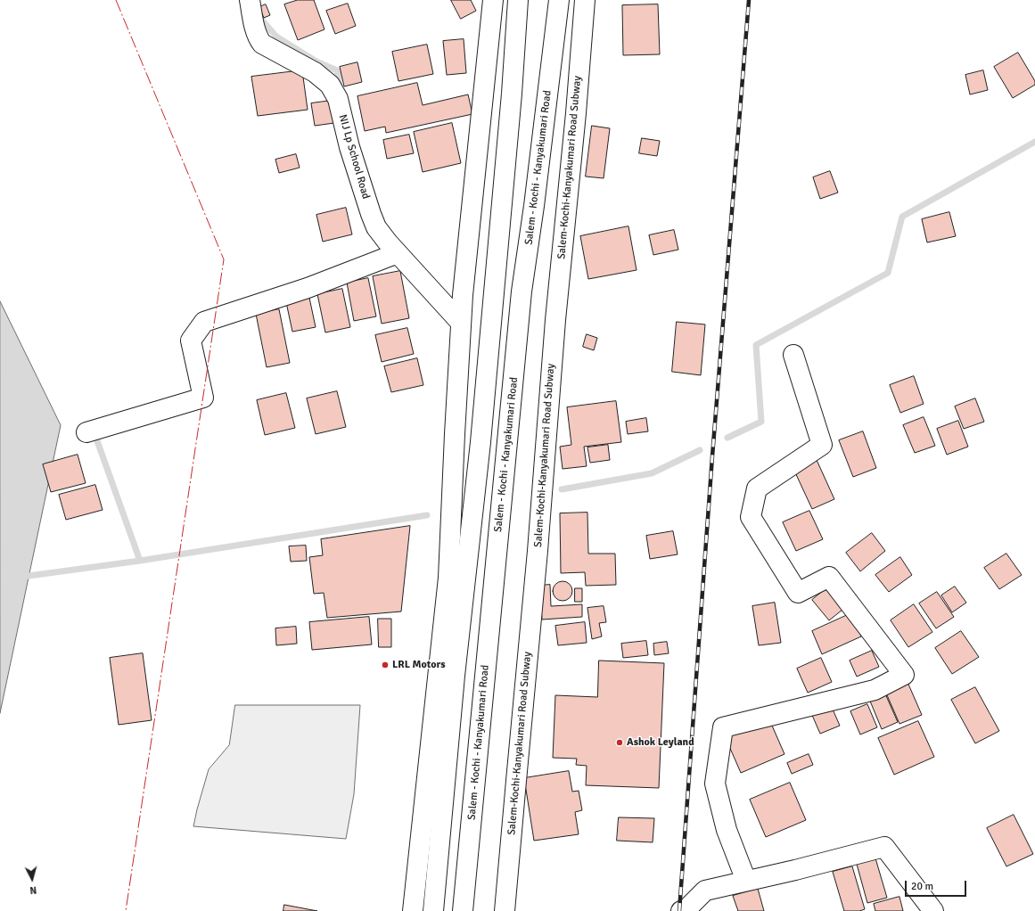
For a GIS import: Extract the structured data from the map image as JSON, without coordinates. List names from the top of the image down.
{
  "streets": {
    "main road": ["NIJ Lp School Road", "Salem - Kochi - Kanyakumari Road", "Salem-Kochi-Kanyakumari Road Subway"]
  },
  "places": ["LRL Motors", "Ashok Leyland"],
  "scale_bar": "20 m",
  "north": "bottom"
}
